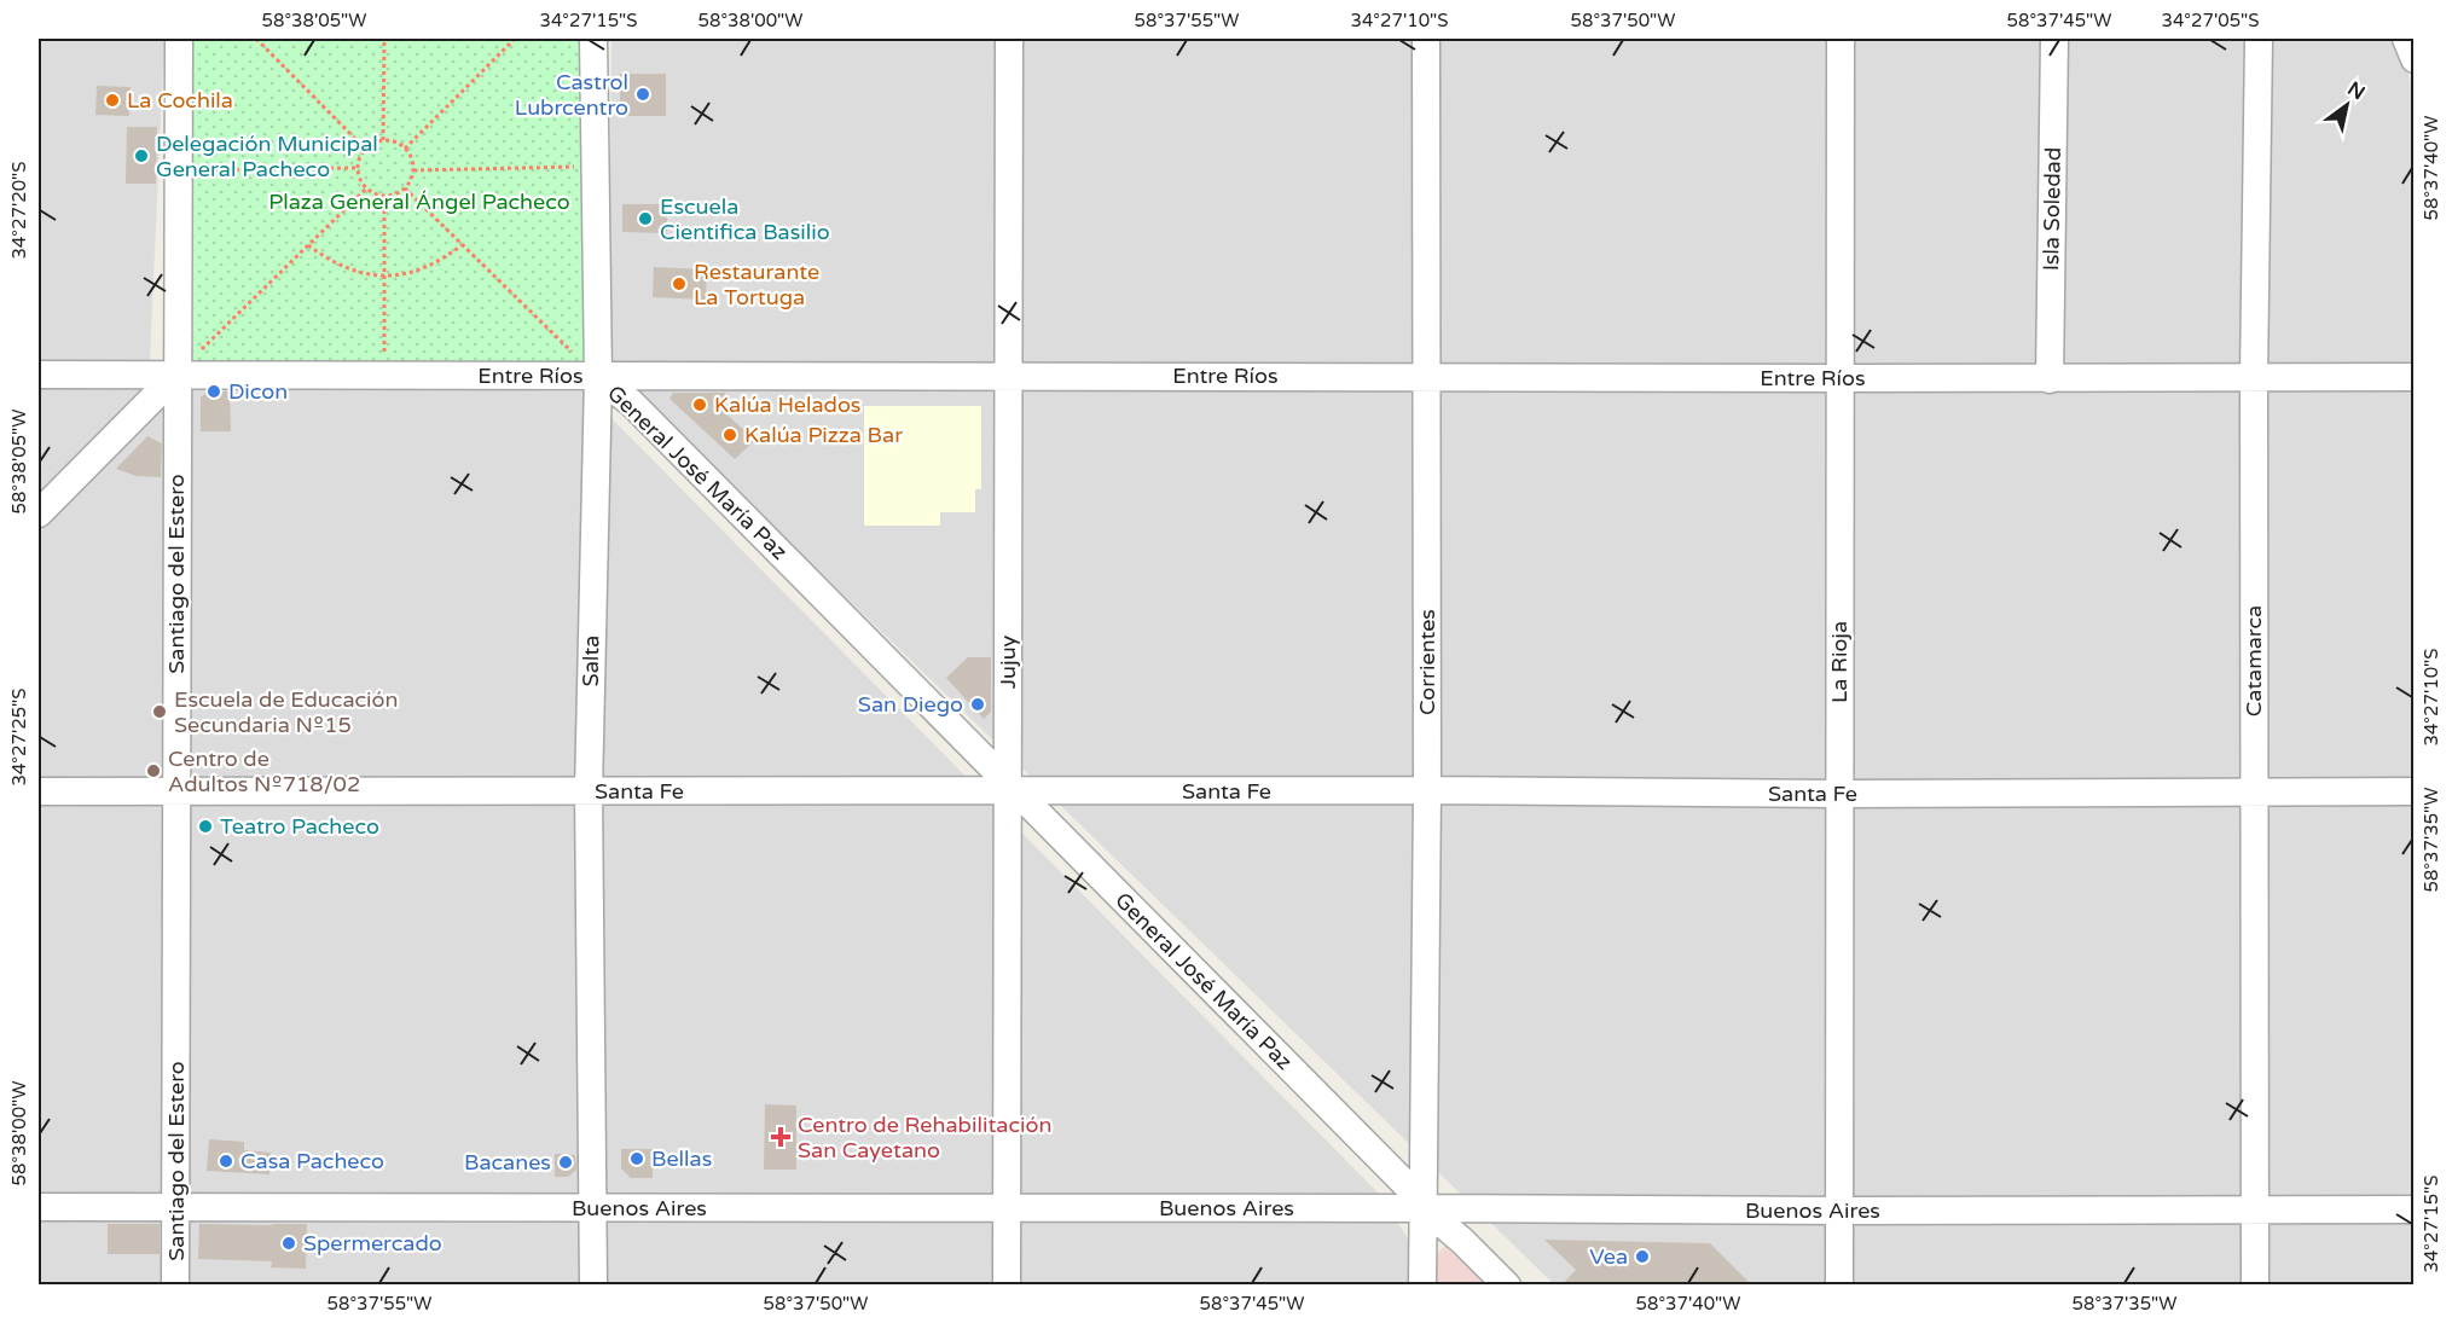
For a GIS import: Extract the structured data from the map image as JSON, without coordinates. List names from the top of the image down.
{
  "streets": {
    "street": [
      "Isla Soledad",
      "Entre Ríos",
      "General José María Paz",
      "Santiago del Estero",
      "Salta",
      "Catamarca",
      "Jujuy",
      "Corrientes",
      "La Rioja",
      "Santa Fe",
      "Buenos Aires"
    ]
  },
  "crossings": [
    ["Isla Soledad", "Entre Ríos"],
    ["Entre Ríos", "General José María Paz"],
    ["Entre Ríos", "Santiago del Estero"],
    ["Entre Ríos", "Salta"],
    ["Entre Ríos", "Catamarca"],
    ["Entre Ríos", "Jujuy"],
    ["Entre Ríos", "Corrientes"],
    ["Entre Ríos", "La Rioja"],
    ["General José María Paz", "Salta"],
    ["General José María Paz", "Jujuy"],
    ["General José María Paz", "Corrientes"],
    ["General José María Paz", "Santa Fe"],
    ["General José María Paz", "Buenos Aires"],
    ["Santiago del Estero", "Santa Fe"],
    ["Santiago del Estero", "Buenos Aires"],
    ["Salta", "Santa Fe"],
    ["Salta", "Buenos Aires"],
    ["Catamarca", "Santa Fe"],
    ["Catamarca", "Buenos Aires"],
    ["Jujuy", "Santa Fe"],
    ["Jujuy", "Buenos Aires"],
    ["Corrientes", "Santa Fe"],
    ["Corrientes", "Buenos Aires"],
    ["La Rioja", "Santa Fe"],
    ["La Rioja", "Buenos Aires"]
  ],
  "parks": ["Plaza General Ángel Pacheco"],
  "places": {
    "other": [
      "Castrol Lubrcentro",
      "La Cochila",
      "Delegación Municipal General Pacheco",
      "Escuela Cientifica Basilio",
      "Restaurante La Tortuga",
      "Dicon",
      "Kalúa Helados",
      "Kalúa Pizza Bar",
      "San Diego",
      "Escuela de Educación Secundaria Nº15",
      "Centro de Adultos Nº718/02",
      "Teatro Pacheco",
      "Bellas",
      "Casa Pacheco",
      "Bacanes",
      "Spermercado",
      "Vea"
    ],
    "health": ["Centro de Rehabilitación San Cayetano"]
  },
  "north": "top right",
  "coordinates": [
    "58°38'05\"W",
    "34°27'15\"S",
    "58°38'00\"W",
    "58°37'55\"W",
    "34°27'10\"S",
    "58°37'50\"W",
    "58°37'45\"W",
    "34°27'05\"S",
    "58°37'40\"W",
    "34°27'20\"S",
    "34°27'25\"S",
    "58°37'35\"W"
  ]
}
